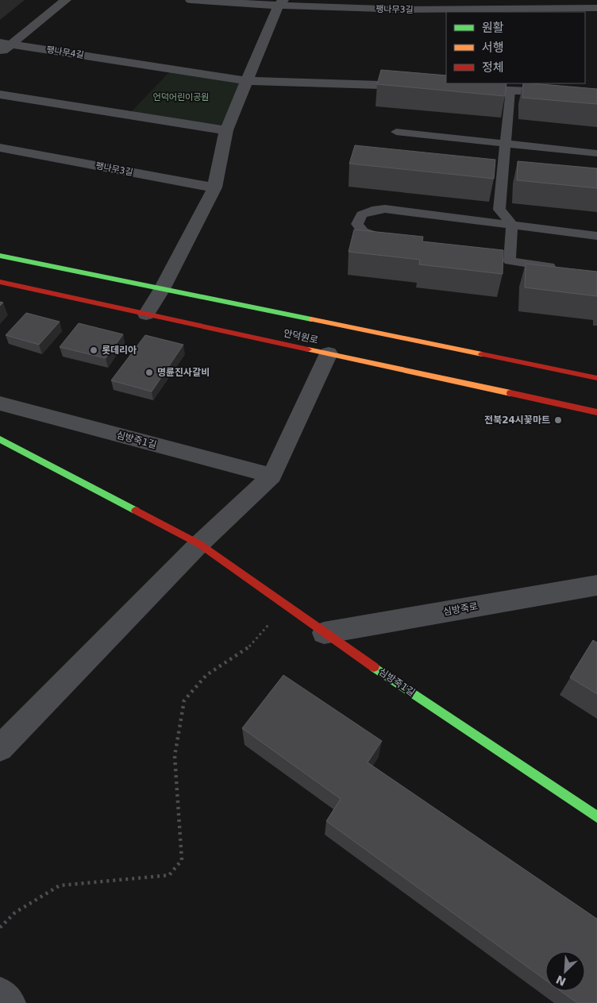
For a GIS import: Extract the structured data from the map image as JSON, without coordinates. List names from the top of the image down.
{
  "streets": {
    "street": [
      "팽나무3길",
      "팽나무4길",
      "안덕원로",
      "심방죽1길",
      "심방죽로"
    ]
  },
  "crossings": [
    ["심방죽1길", "심방죽로"]
  ],
  "parks": ["언덕어린이공원"],
  "places": ["롯데리아", "명륜진사갈비", "전북24시꽃마트"],
  "legend": ["원활", "서행", "정체"],
  "north": "bottom left"
}
